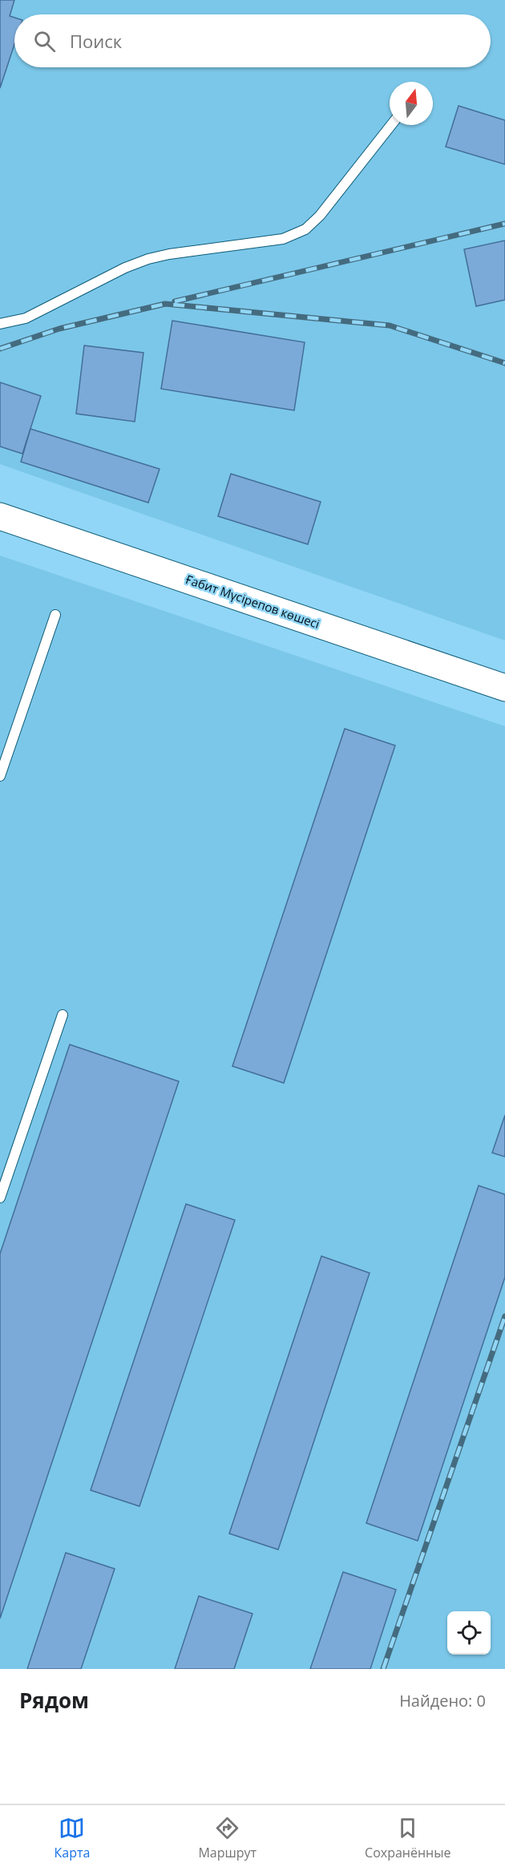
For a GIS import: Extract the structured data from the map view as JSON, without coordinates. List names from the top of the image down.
{
  "streets": {
    "main road": ["Ғабит Мүсірепов көшесі"]
  },
  "north": "top",
  "page": {
    "search": "Поиск",
    "heading": ["Рядом", "Найдено: 0"],
    "nav": ["Карта", "Маршрут", "Сохранённые"]
  }
}
